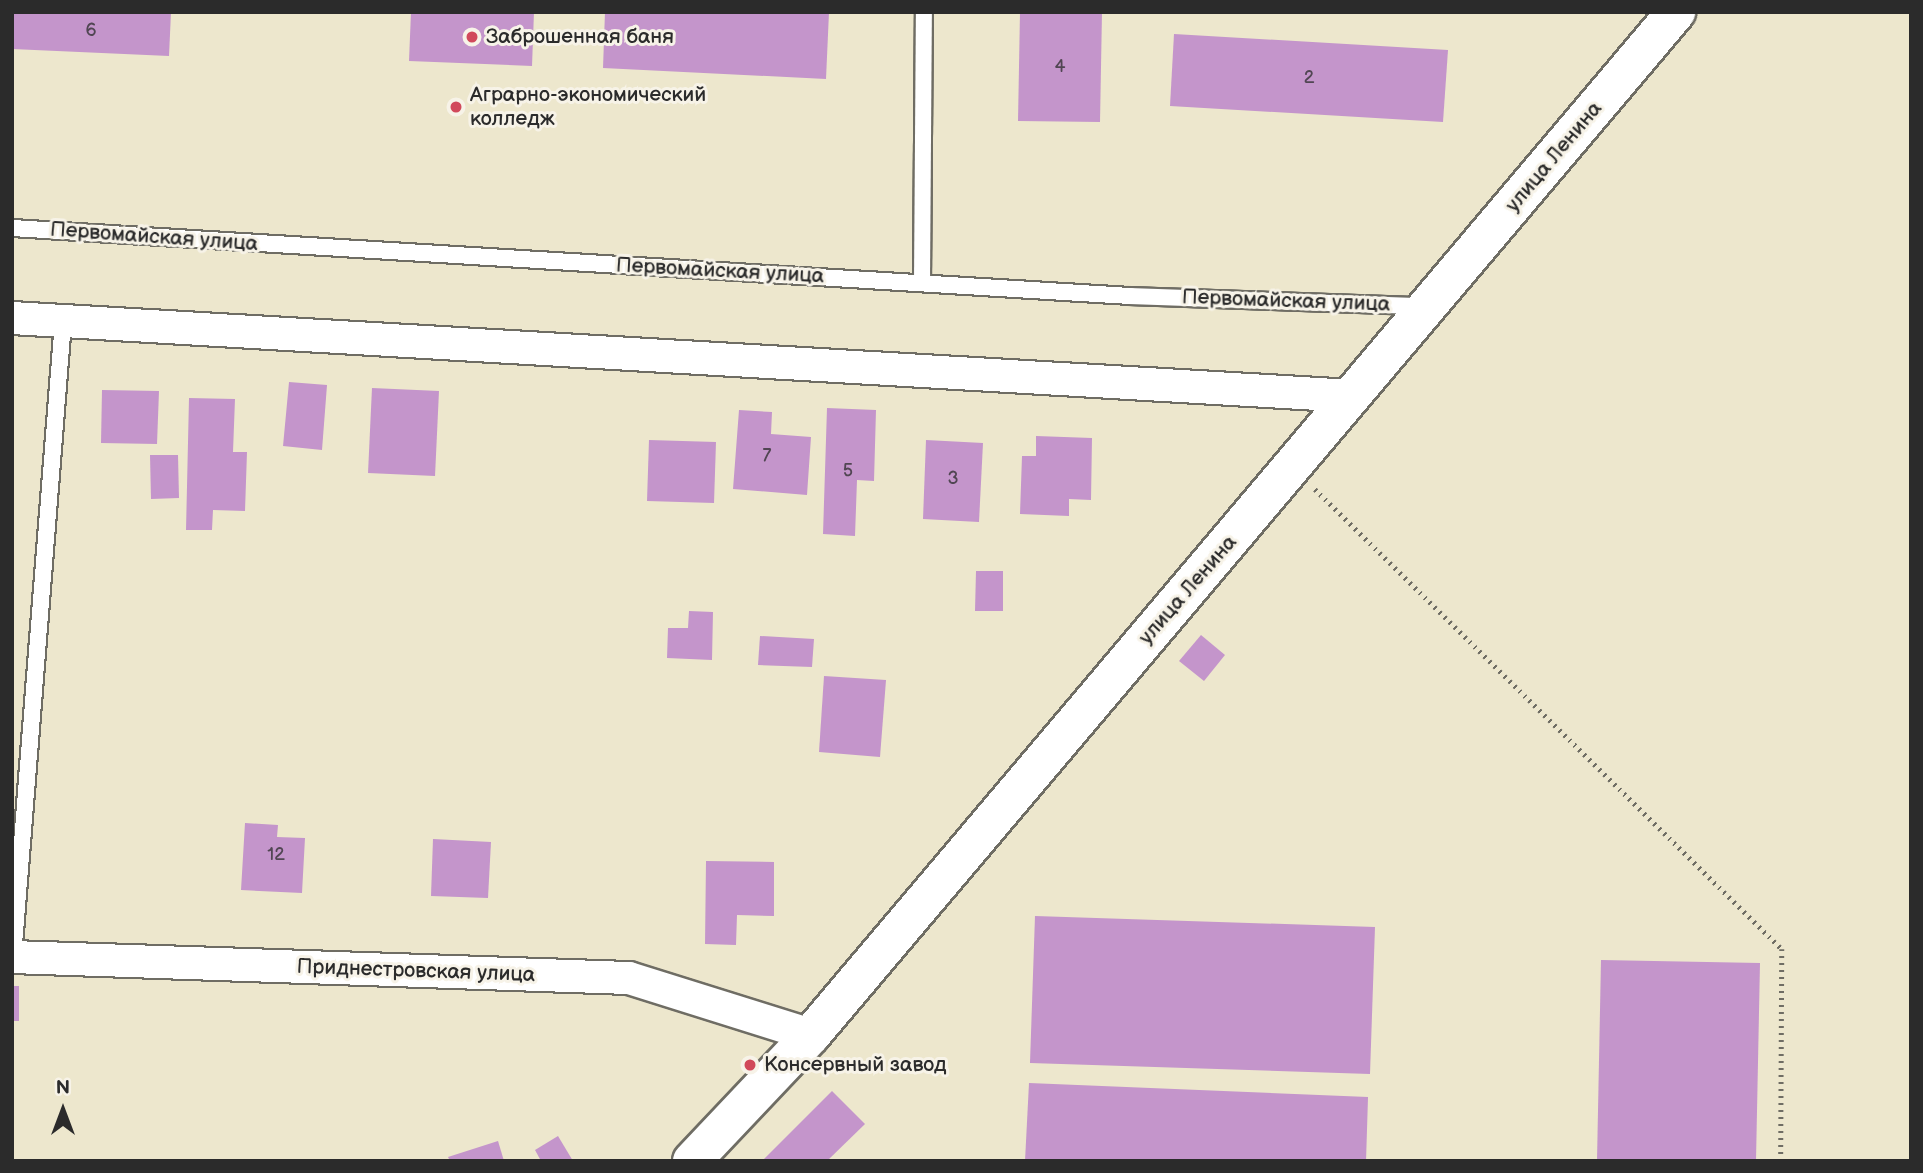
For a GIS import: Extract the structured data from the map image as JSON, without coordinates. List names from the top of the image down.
{
  "streets": {
    "main road": ["улица Ленина"],
    "street": ["Приднестровская улица"],
    "lane": ["Первомайская улица"]
  },
  "crossings": [
    ["улица Ленина", "Первомайская улица"],
    ["улица Ленина", "Приднестровская улица"]
  ],
  "places": ["Заброшенная баня", "Аграрно-экономический колледж", "Консервный завод"],
  "house_numbers": [
    "6",
    "4",
    "2",
    "7",
    "5",
    "3",
    "12"
  ],
  "north": "top"
}
